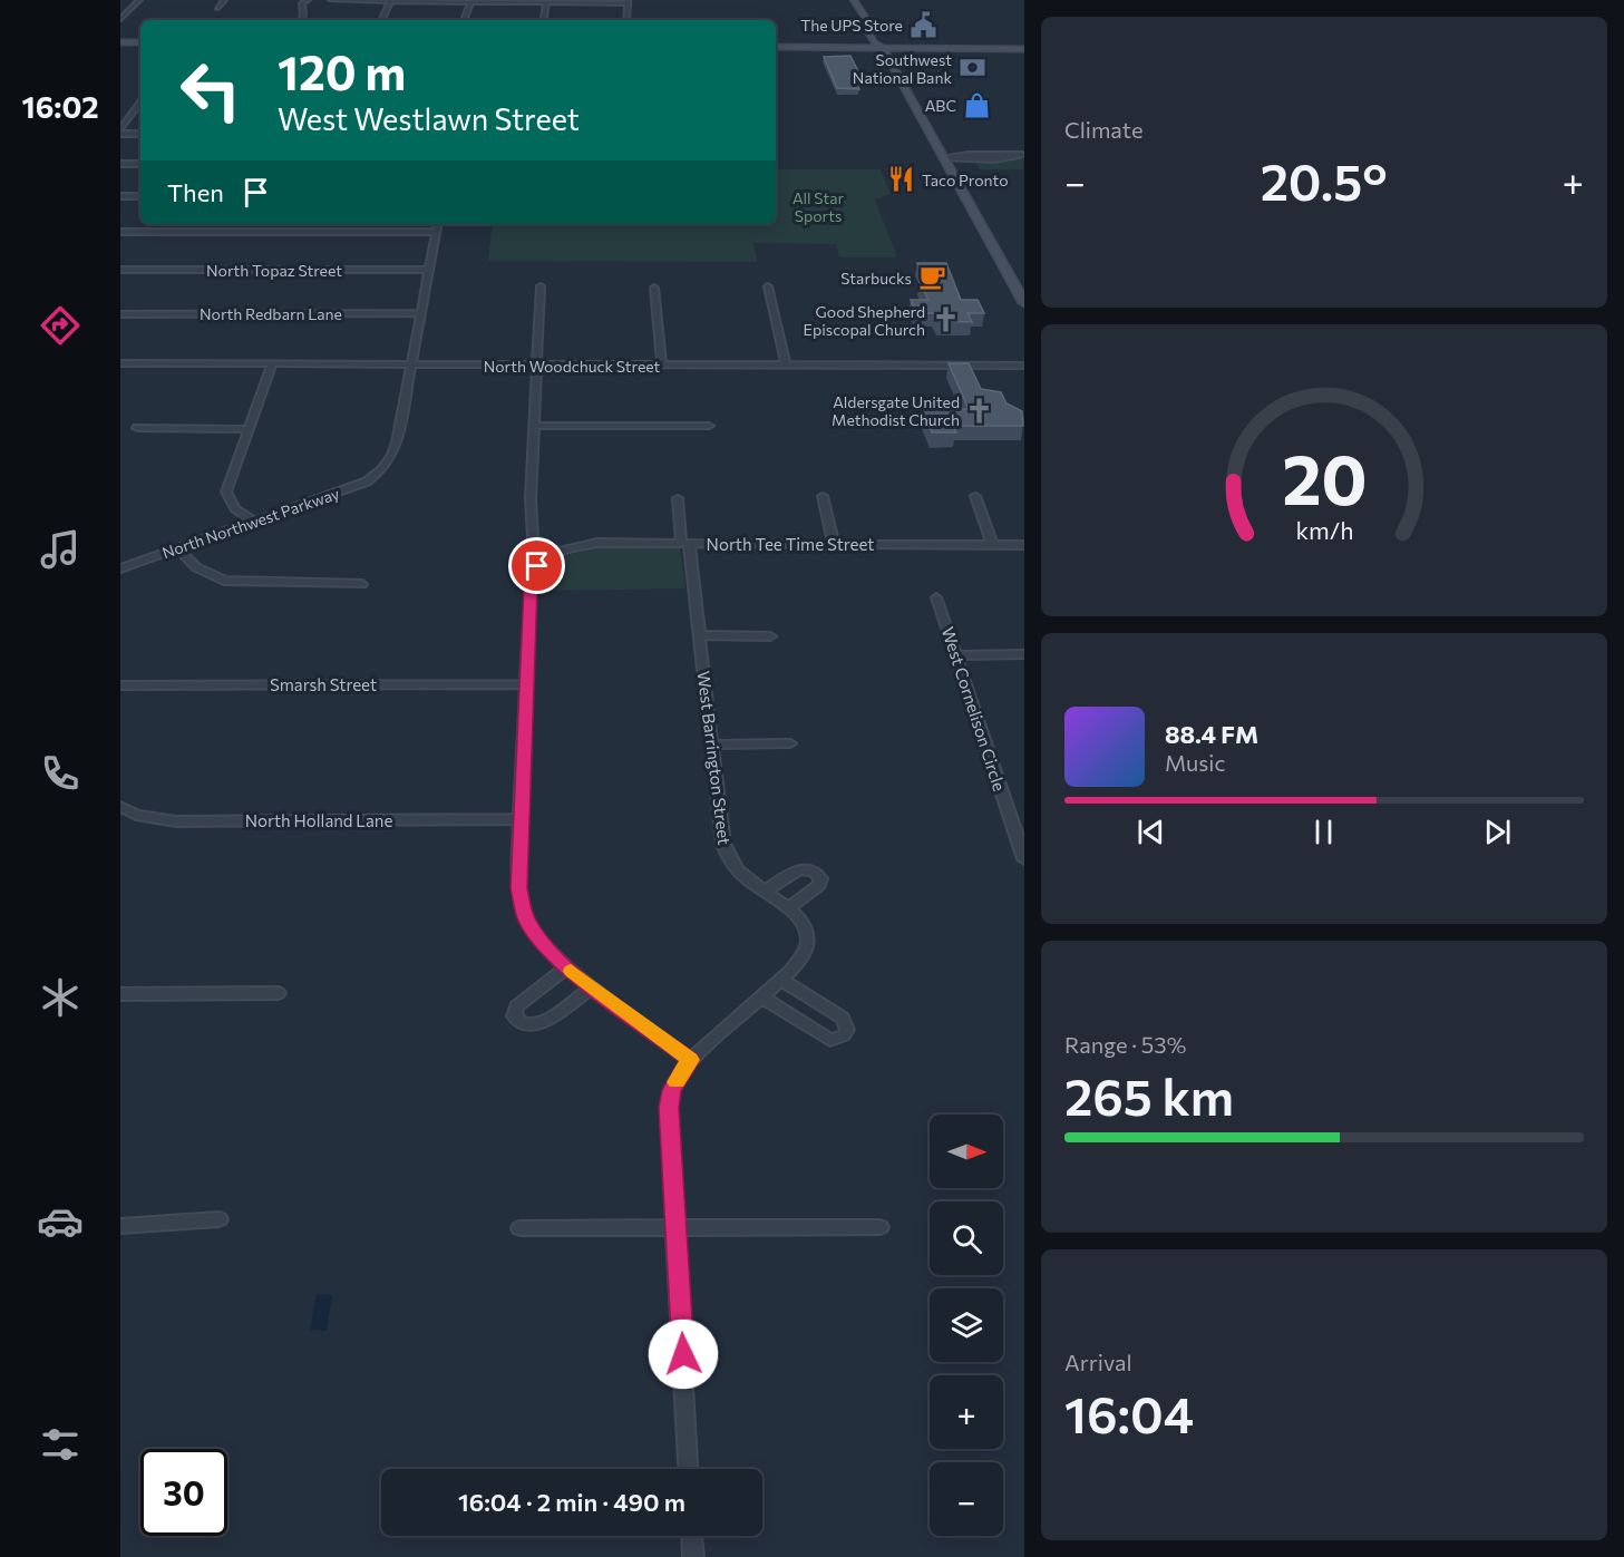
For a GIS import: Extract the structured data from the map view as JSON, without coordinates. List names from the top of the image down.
{
  "streets": {
    "street": [
      "North Topaz Street",
      "North Redbarn Lane",
      "North Woodchuck Street",
      "North Northwest Parkway",
      "North Tee Time Street",
      "Smarsh Street",
      "West Cornelison Circle",
      "West Barrington Street",
      "North Holland Lane"
    ]
  },
  "crossings": [
    ["North Woodchuck Street", "North Northwest Parkway"],
    ["North Tee Time Street", "West Barrington Street"]
  ],
  "parks": ["All Star Sports"],
  "places": {
    "public building": ["The UPS Store"],
    "bank": ["Southwest National Bank"],
    "shop": ["ABC"],
    "restaurant": ["Taco Pronto"],
    "cafe": ["Starbucks"],
    "church": ["Good Shepherd Episcopal Church", "Aldersgate United Methodist Church"]
  },
  "north": "right",
  "page": {
    "tabs": "16:02",
    "tile": [
      "Climate",
      ["Range · 53%", "265 km"],
      ["Arrival", "16:04"]
    ],
    "turn": ["120 m", "West Westlawn Street"],
    "heat": ["−", "20.5°", "+"],
    "then": "Then",
    "song": ["88.4 FM", "Music"],
    "map_buttons": ["+", "−"],
    "limit": "30",
    "trip": "16:04 · 2 min · 490 m",
    "gauge": ["20", "km/h"]
  }
}
